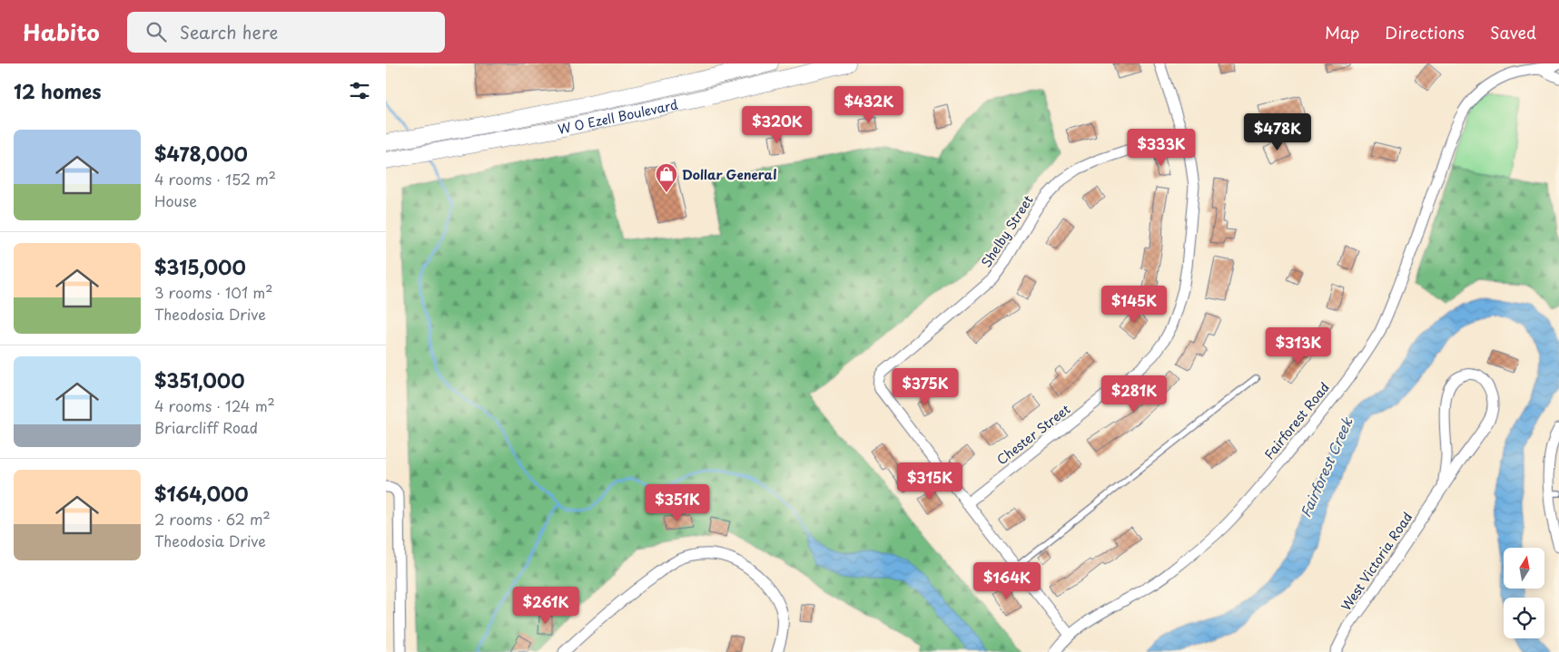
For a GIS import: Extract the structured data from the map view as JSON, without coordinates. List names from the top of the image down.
{
  "streets": {
    "main road": ["W O Ezell Boulevard"],
    "street": [
      "Shelby Street",
      "Fairforest Road",
      "Chester Street",
      "West Victoria Road"
    ]
  },
  "crossings": [
    ["Shelby Street", "Chester Street"]
  ],
  "water": ["Fairforest Creek"],
  "places": {
    "shop": ["Dollar General"]
  },
  "north": "top",
  "page": {
    "header": "Habito",
    "search": "Search here",
    "nav": ["Map", "Directions", "Saved"],
    "heading": "12 homes",
    "price": [
      "$432K",
      "$320K",
      "$478K",
      "$333K",
      "$145K",
      "$313K",
      "$375K",
      "$281K",
      "$315K",
      "$351K",
      "$164K",
      "$261K"
    ],
    "list": [
      {
        "name": "$478,000",
        "note": "4 rooms · 152 m² · House"
      },
      {
        "name": "$315,000",
        "note": "3 rooms · 101 m² · Theodosia Drive"
      },
      {
        "name": "$351,000",
        "note": "4 rooms · 124 m² · Briarcliff Road"
      },
      {
        "name": "$164,000",
        "note": "2 rooms · 62 m² · Theodosia Drive"
      }
    ]
  }
}
